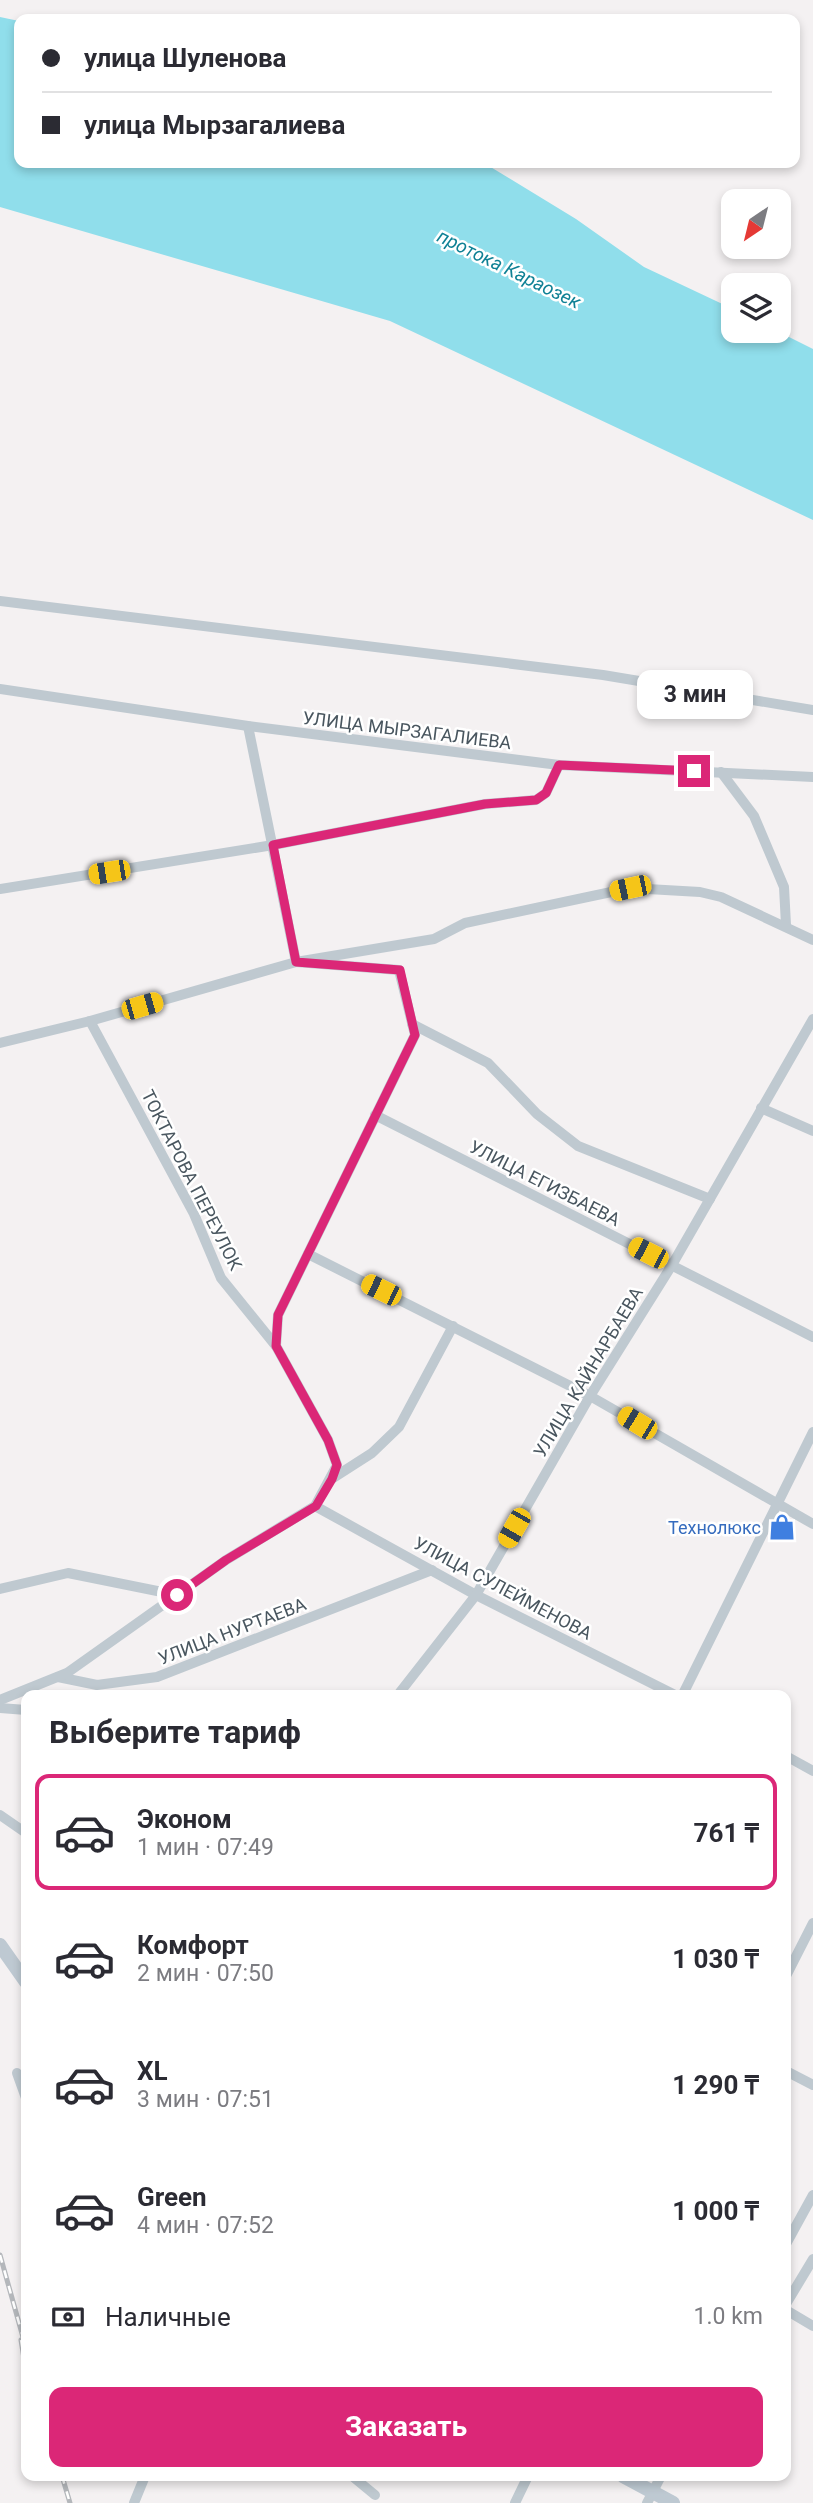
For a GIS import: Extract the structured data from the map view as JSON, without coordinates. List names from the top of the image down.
{
  "streets": {
    "street": [
      "УЛИЦА МЫРЗАГАЛИЕВА",
      "ТОКТАРОВА ПЕРЕУЛОК",
      "УЛИЦА ЕГИЗБАЕВА",
      "УЛИЦА КАЙНАРБАЕВА",
      "УЛИЦА СУЛЕЙМЕНОВА",
      "УЛИЦА НУРТАЕВА"
    ]
  },
  "crossings": [
    ["УЛИЦА ЕГИЗБАЕВА", "УЛИЦА КАЙНАРБАЕВА"],
    ["УЛИЦА КАЙНАРБАЕВА", "УЛИЦА СУЛЕЙМЕНОВА"],
    ["УЛИЦА СУЛЕЙМЕНОВА", "УЛИЦА НУРТАЕВА"]
  ],
  "water": ["протока Караозек"],
  "places": {
    "shop": ["Технолюкс"]
  },
  "north": "bottom left",
  "page": {
    "banner": ["улица Шуленова", "улица Мырзагалиева"],
    "bubble": "3 мин",
    "heading": "Выберите тариф",
    "list": [
      {
        "name": "Эконом",
        "note": "1 мин · 07:49",
        "value": "761 ₸"
      },
      {
        "name": "Комфорт",
        "note": "2 мин · 07:50",
        "value": "1 030 ₸"
      },
      {
        "name": "XL",
        "note": "3 мин · 07:51",
        "value": "1 290 ₸"
      },
      {
        "name": "Green",
        "note": "4 мин · 07:52",
        "value": "1 000 ₸"
      }
    ],
    "pay": ["Наличные", "1.0 km"],
    "buttons": "Заказать"
  }
}
